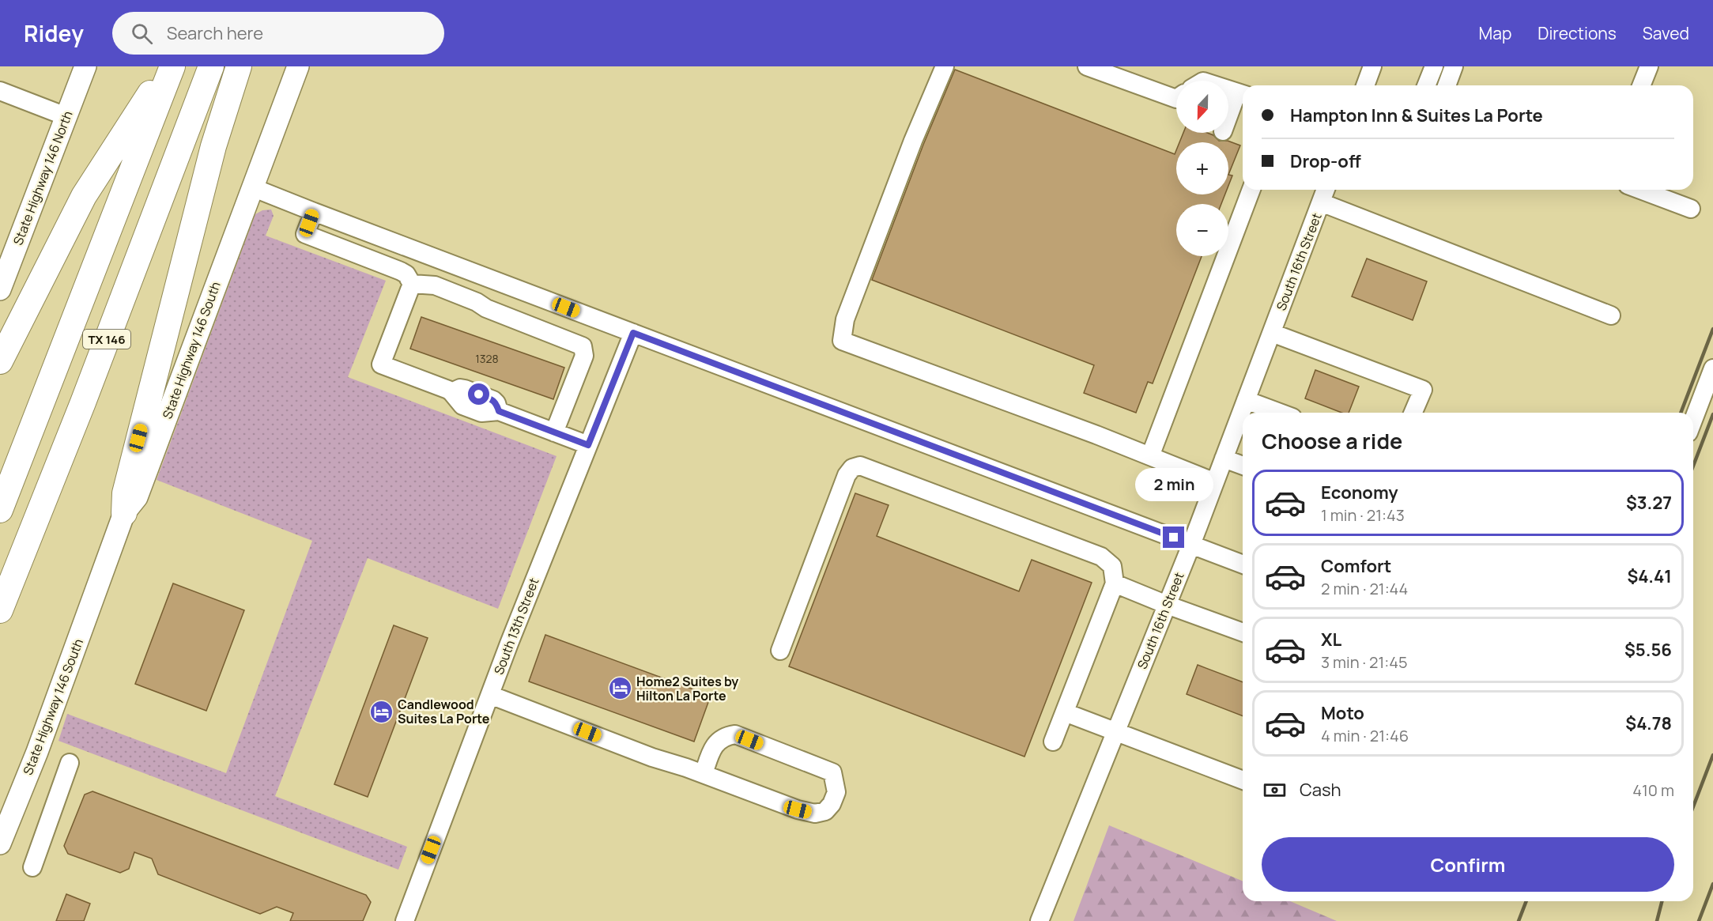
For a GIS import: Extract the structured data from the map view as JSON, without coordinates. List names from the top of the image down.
{
  "streets": {
    "highway": ["TX 146"],
    "main road": ["State Highway 146 North", "State Highway 146 South"],
    "street": ["South 16th Street", "South 13th Street"]
  },
  "places": {
    "hotel": ["Home2 Suites by Hilton La Porte", "Candlewood Suites La Porte"]
  },
  "house_numbers": ["1328"],
  "north": "bottom",
  "page": {
    "header": "Ridey",
    "search": "Search here",
    "nav": ["Map", "Directions", "Saved"],
    "map_buttons": ["+", "−"],
    "banner": ["Hampton Inn & Suites La Porte", "Drop-off"],
    "heading": "Choose a ride",
    "bubble": "2 min",
    "list": [
      {
        "name": "Economy",
        "note": "1 min · 21:43",
        "value": "$3.27"
      },
      {
        "name": "Comfort",
        "note": "2 min · 21:44",
        "value": "$4.41"
      },
      {
        "name": "XL",
        "note": "3 min · 21:45",
        "value": "$5.56"
      },
      {
        "name": "Moto",
        "note": "4 min · 21:46",
        "value": "$4.78"
      }
    ],
    "pay": ["Cash", "410 m"],
    "buttons": "Confirm"
  }
}
